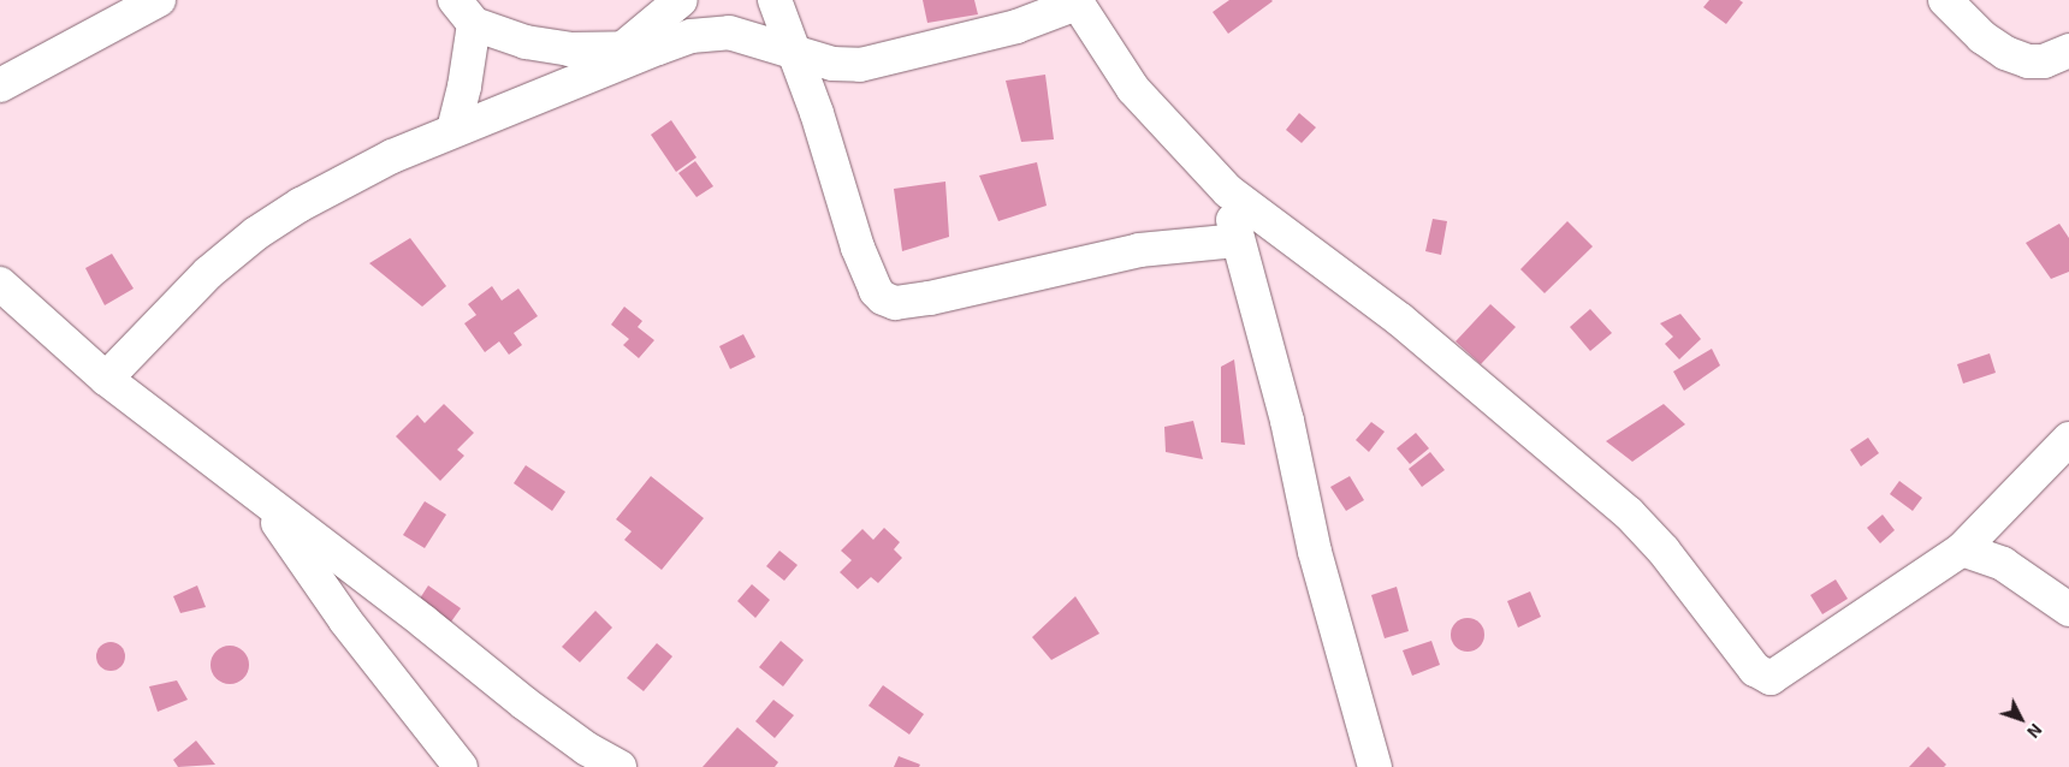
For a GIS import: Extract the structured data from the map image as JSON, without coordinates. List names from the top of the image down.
{
  "north": "bottom right"
}
